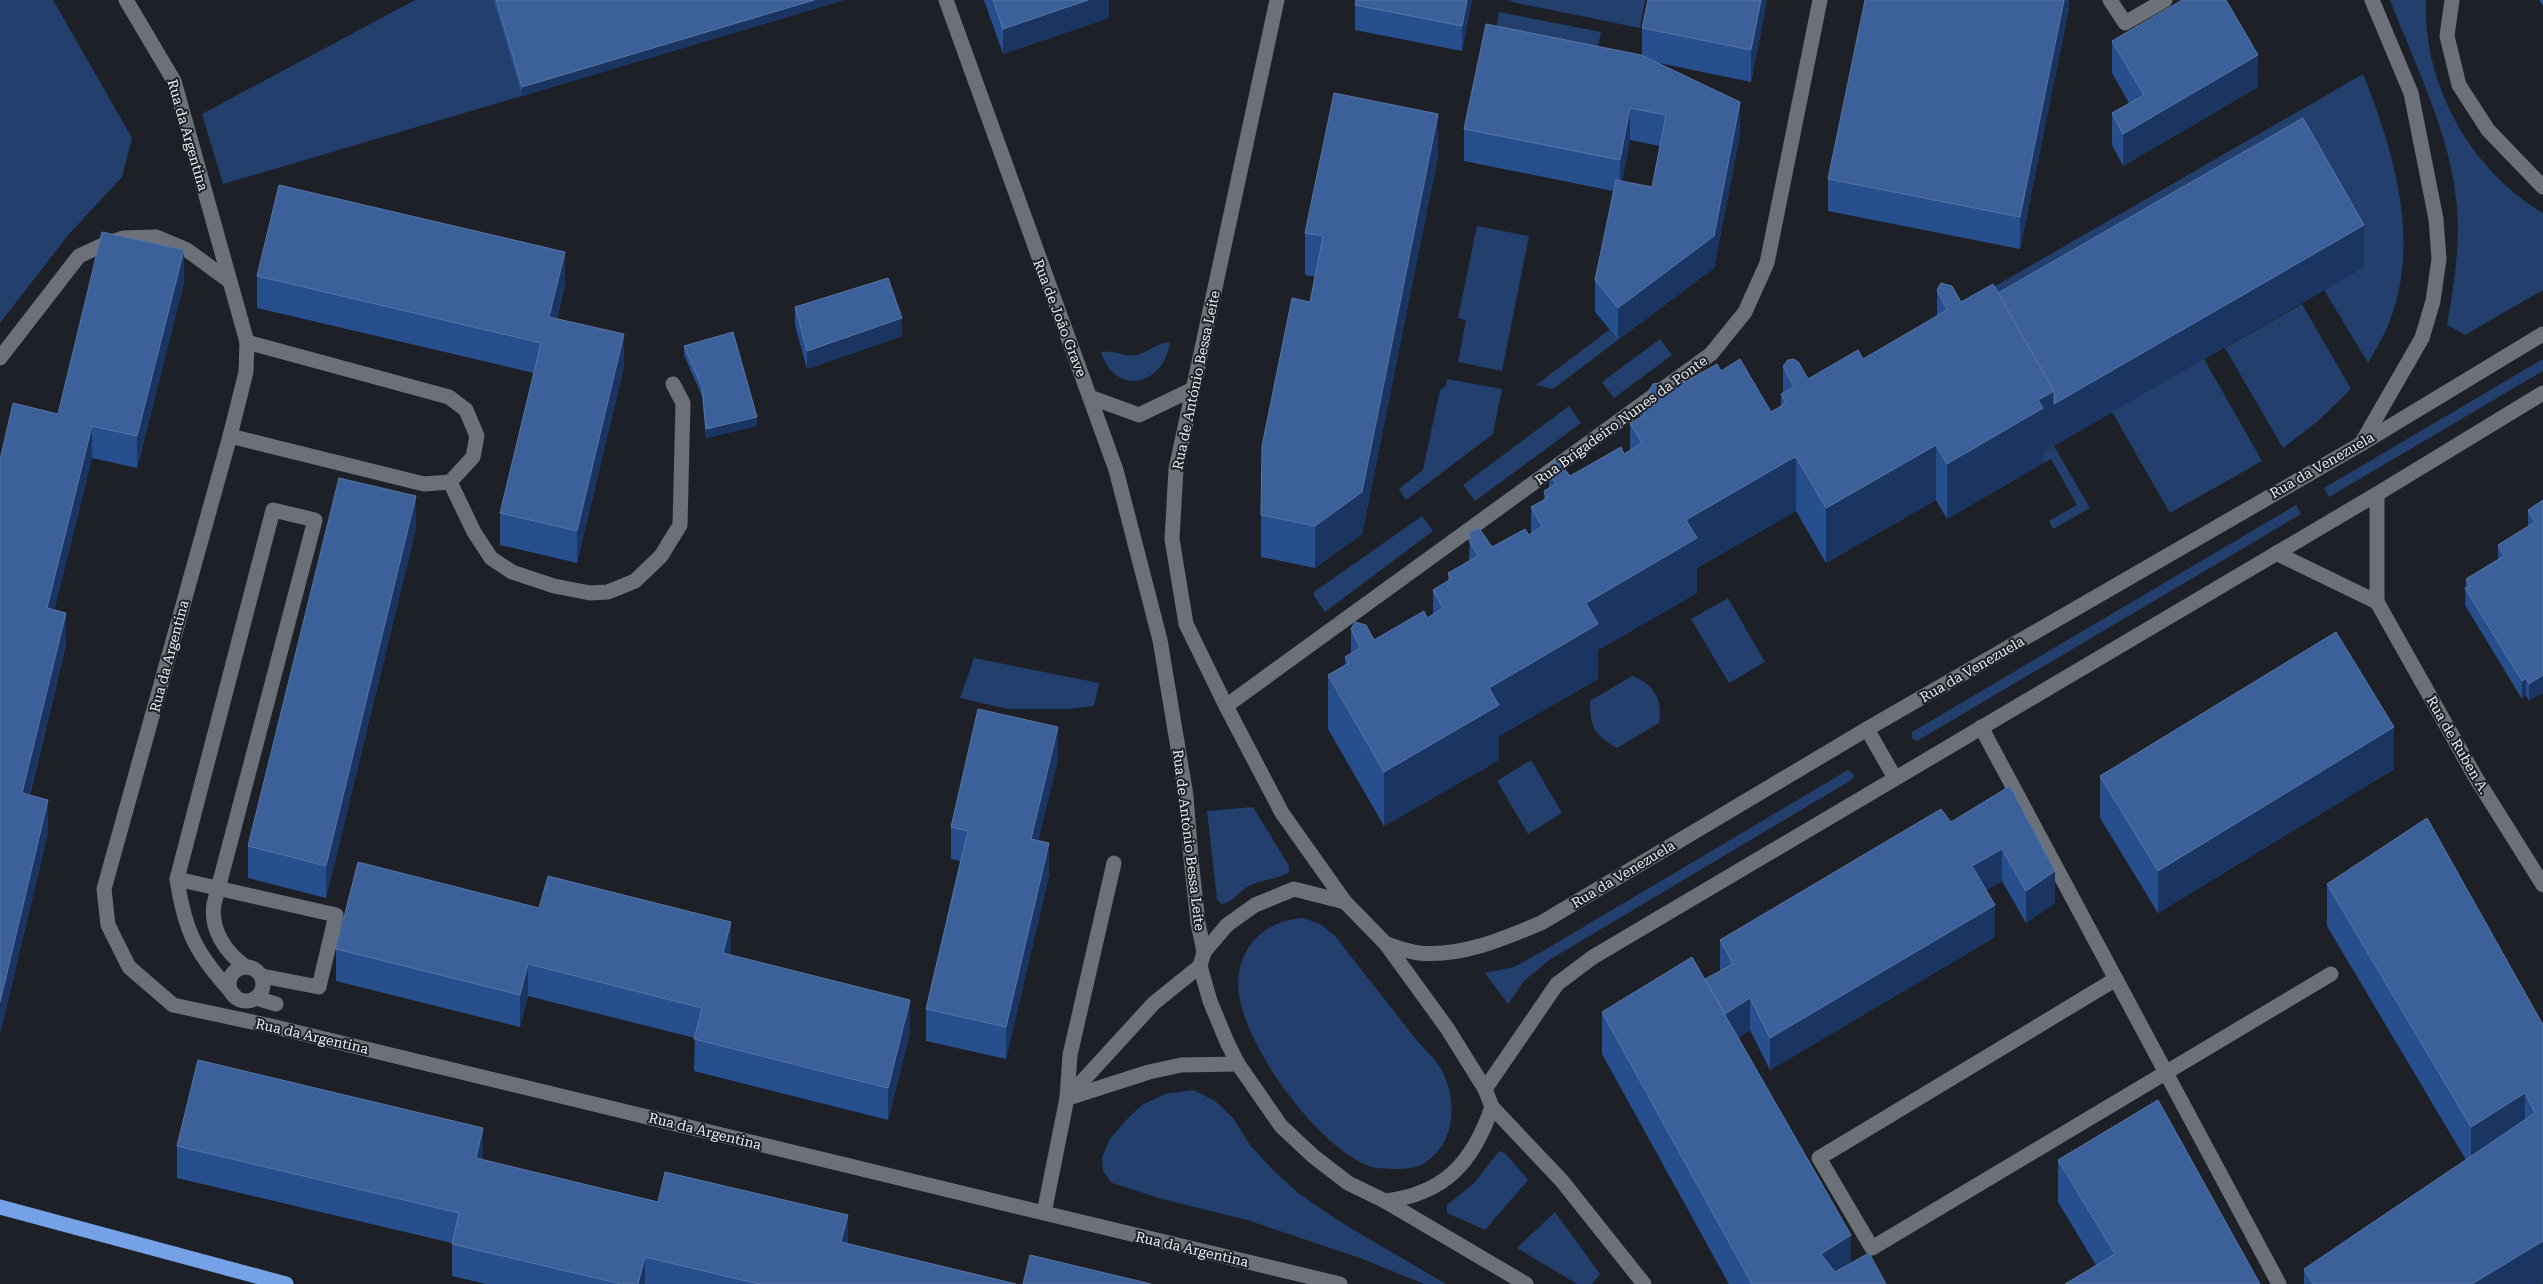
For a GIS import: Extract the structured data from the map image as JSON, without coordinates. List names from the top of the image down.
{
  "streets": {
    "street": [
      "Rua da Argentina",
      "Rua de João Grave",
      "Rua de António Bessa Leite",
      "Rua Brigadeiro Nunes da Ponte",
      "Rua da Venezuela",
      "Rua de Ruben A."
    ]
  },
  "crossings": [
    ["Rua de João Grave", "Rua de António Bessa Leite"],
    ["Rua de António Bessa Leite", "Rua Brigadeiro Nunes da Ponte"],
    ["Rua de António Bessa Leite", "Rua da Venezuela"]
  ]
}
